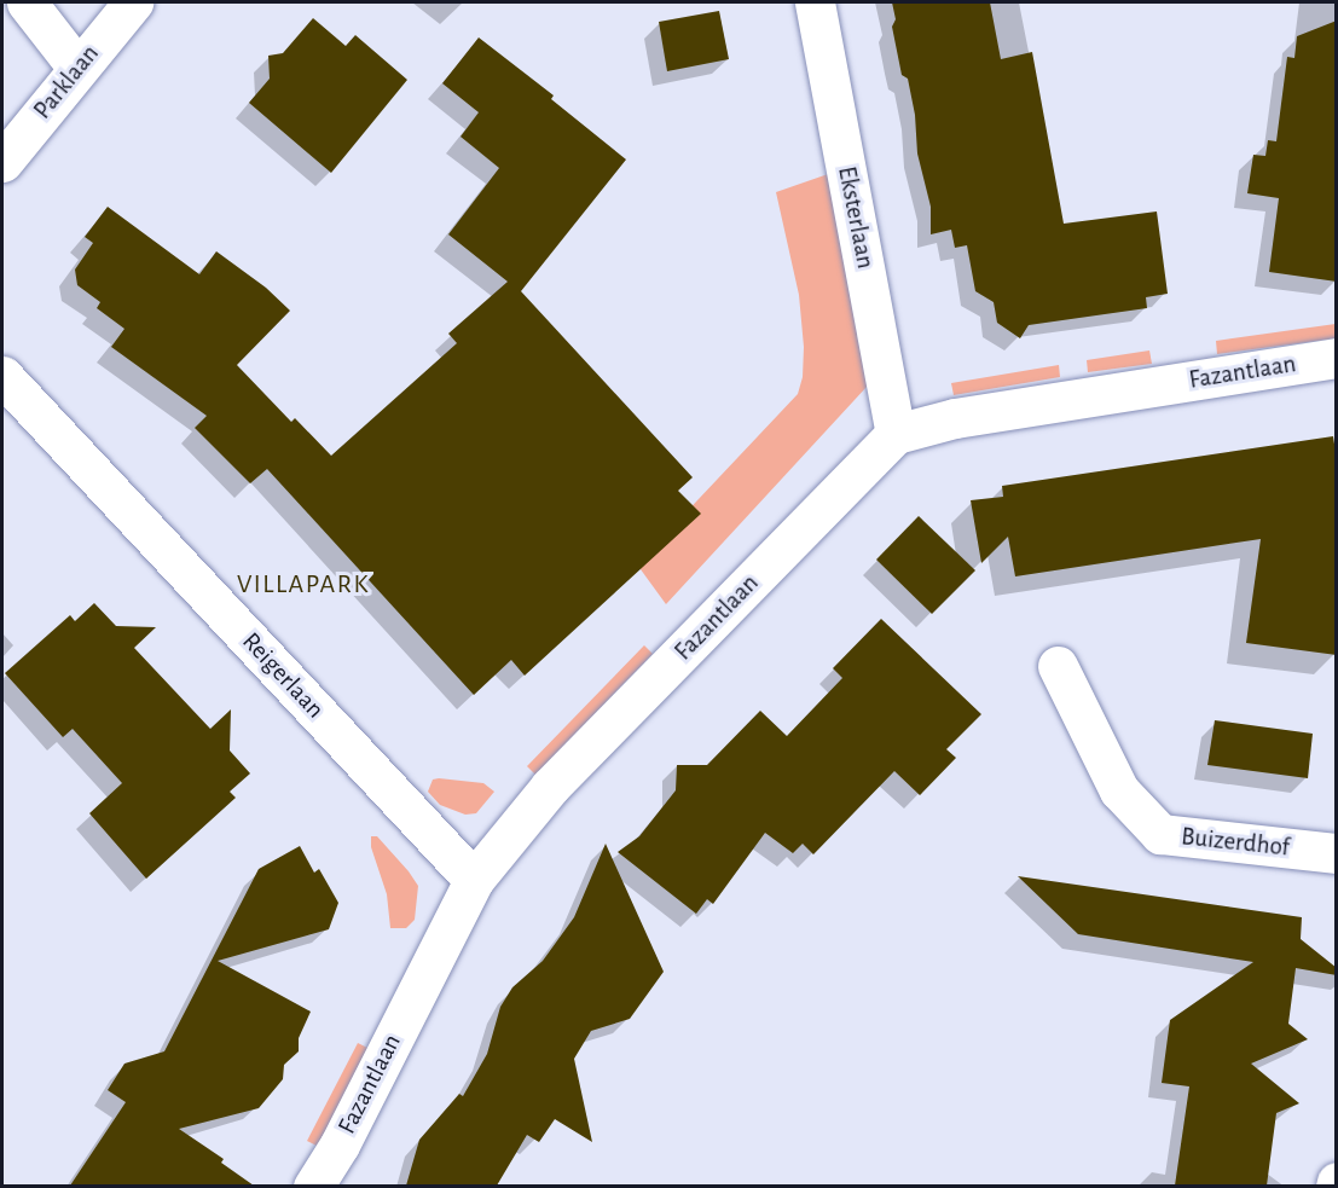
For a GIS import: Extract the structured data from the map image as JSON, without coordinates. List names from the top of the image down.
{
  "streets": {
    "street": [
      "Parklaan",
      "Eksterlaan",
      "Fazantlaan",
      "Reigerlaan",
      "Buizerdhof"
    ]
  },
  "crossings": [
    ["Eksterlaan", "Fazantlaan"],
    ["Fazantlaan", "Reigerlaan"]
  ],
  "districts": ["VILLAPARK"]
}
